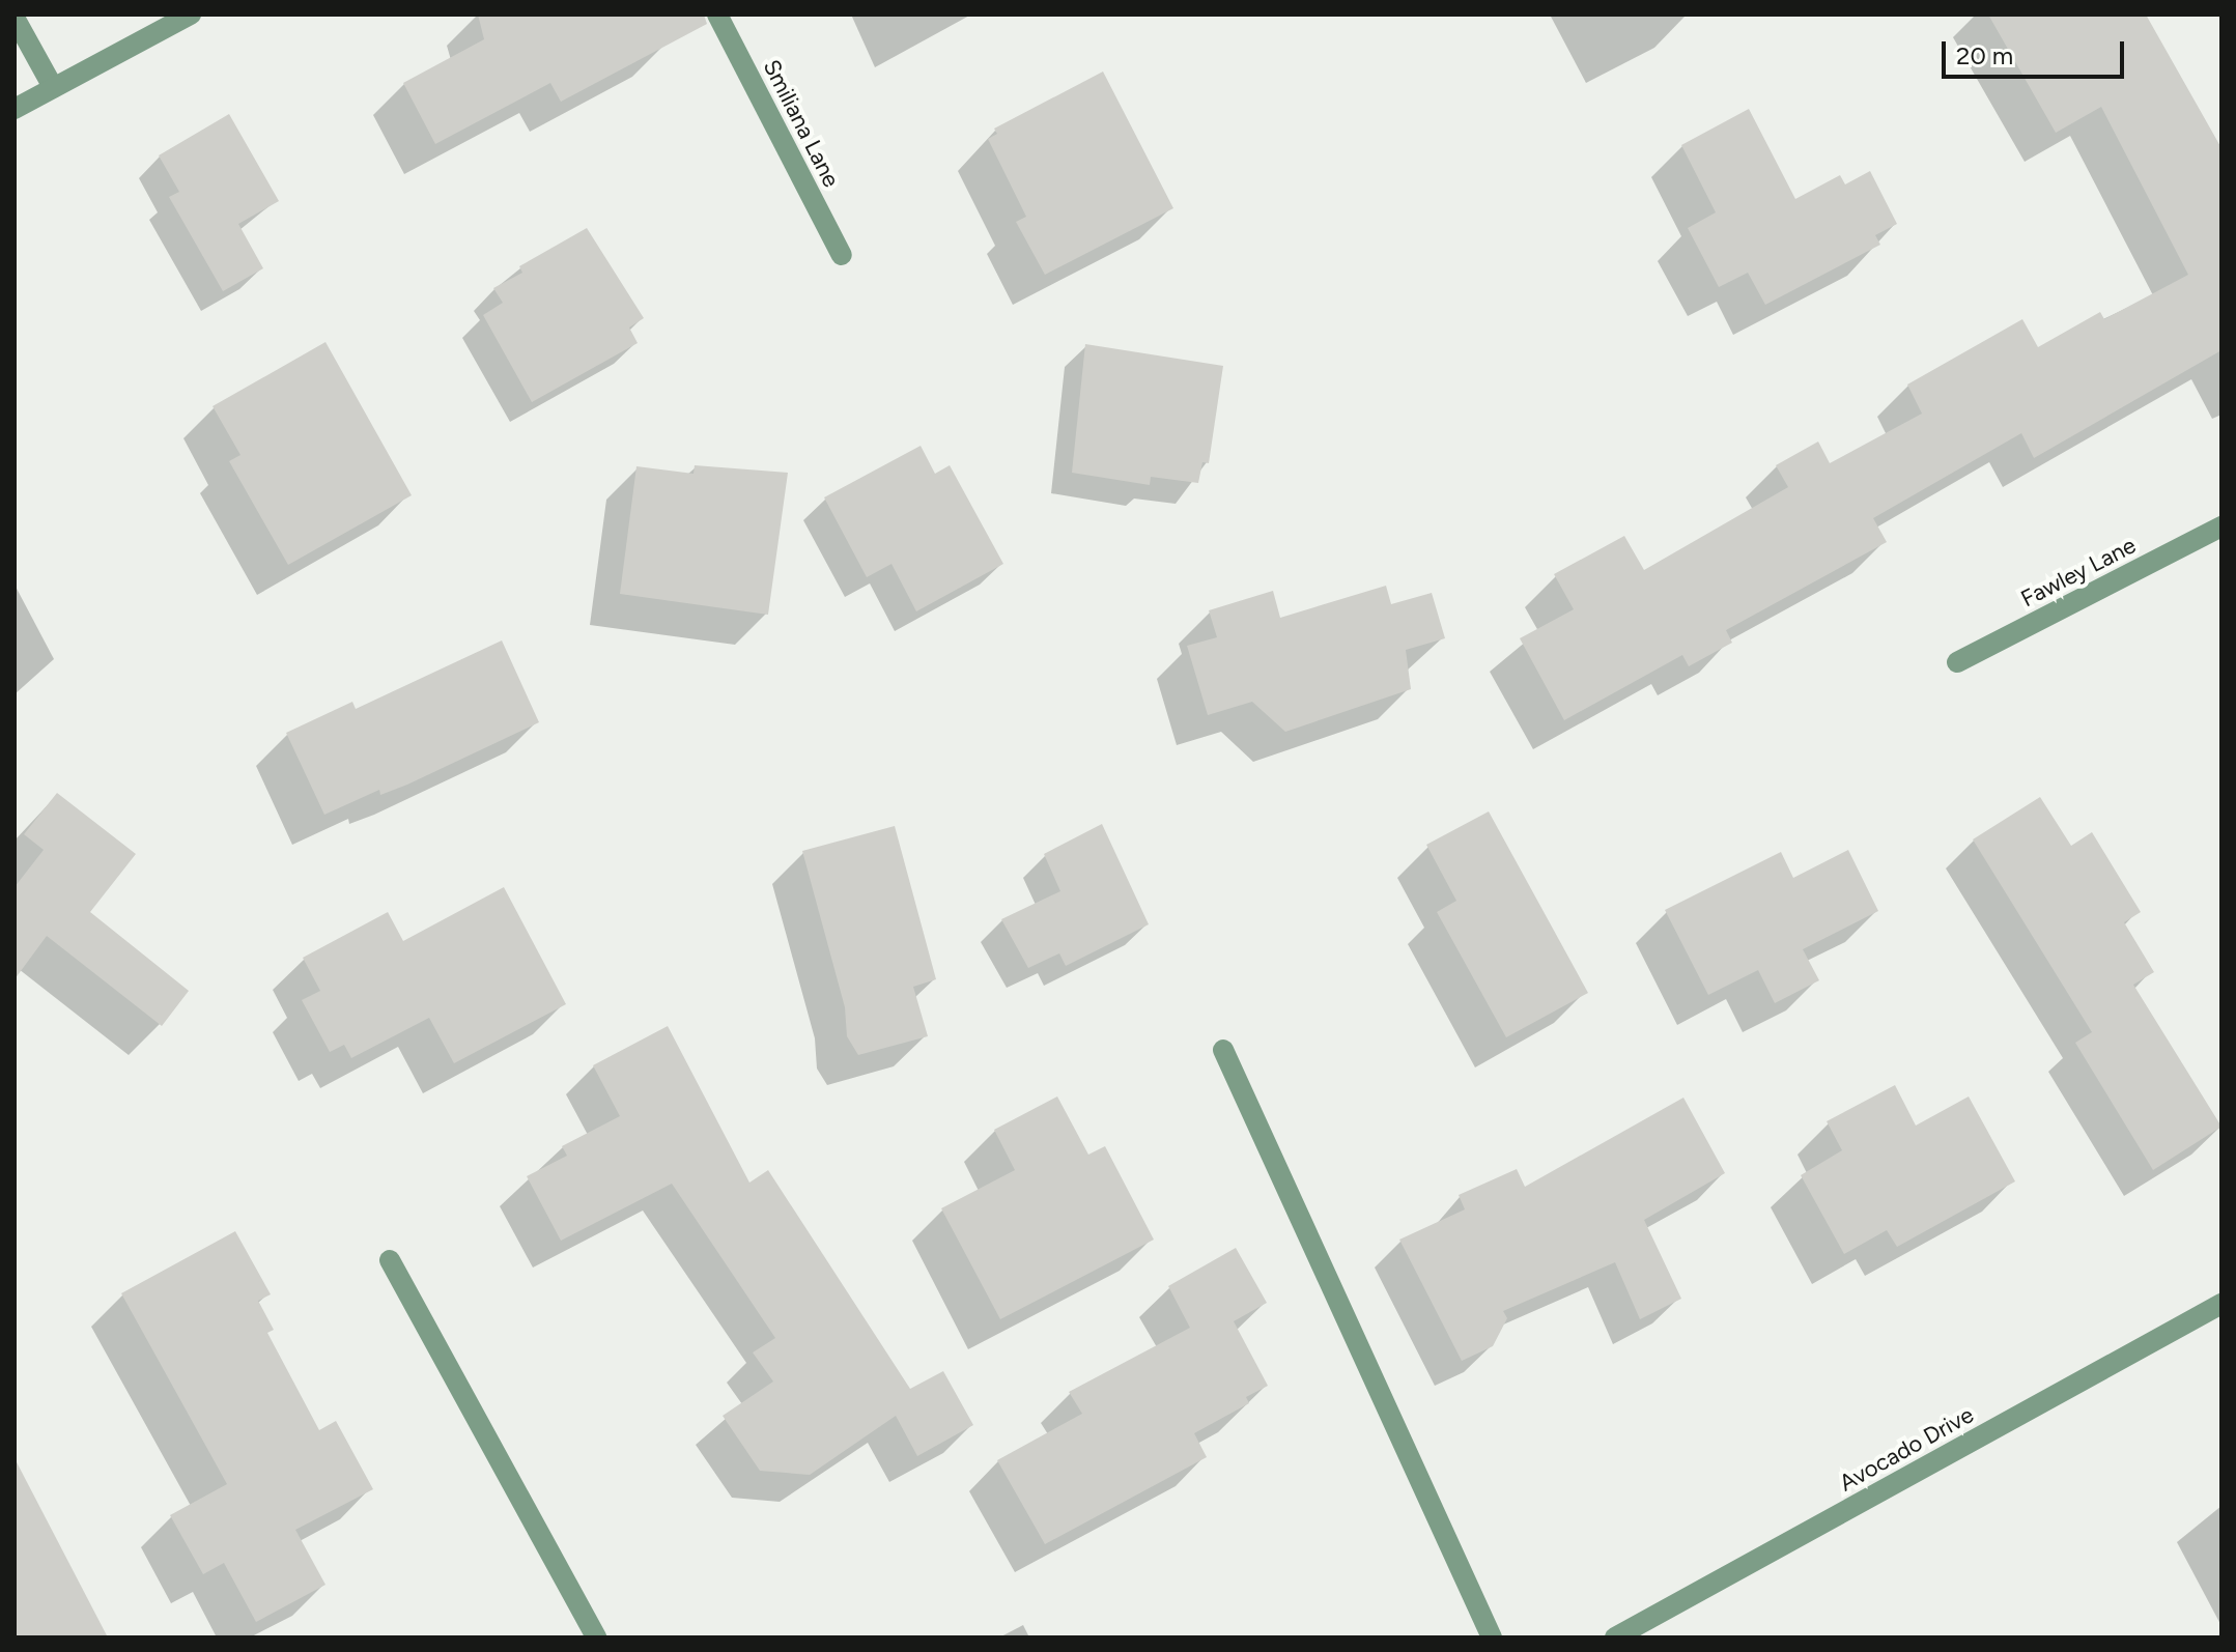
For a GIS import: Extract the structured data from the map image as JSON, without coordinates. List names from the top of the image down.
{
  "streets": {
    "street": ["Smiliana Lane", "Fawley Lane", "Avocado Drive"]
  },
  "scale_bar": "20 m"
}
